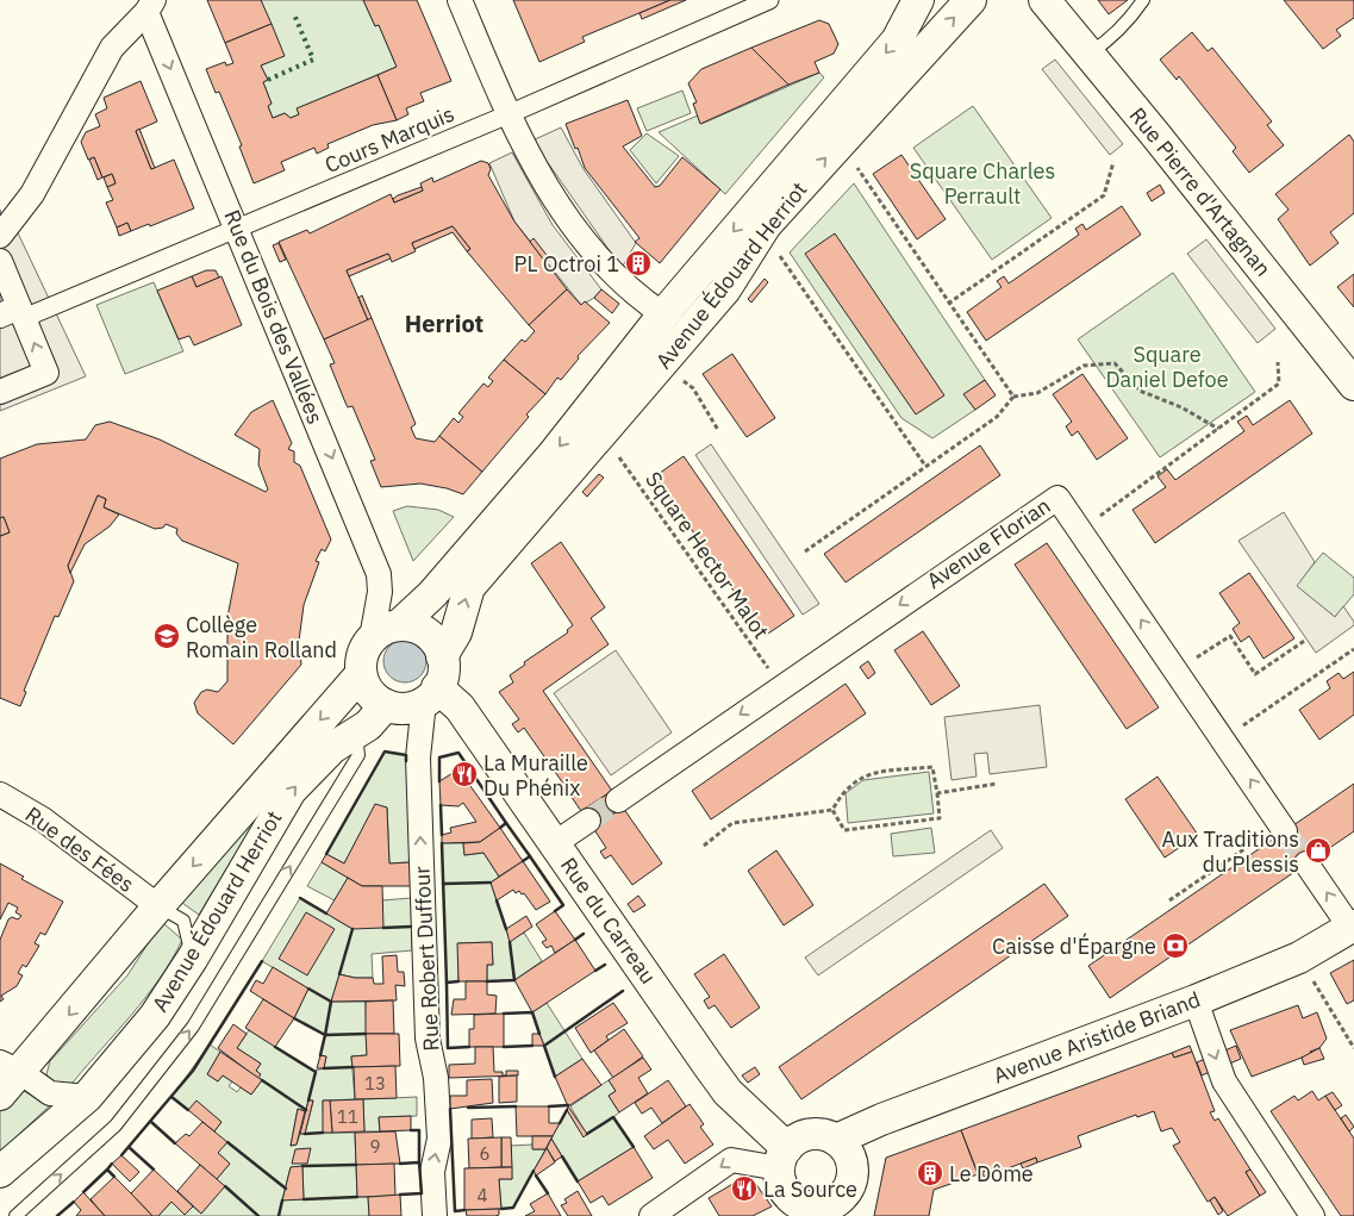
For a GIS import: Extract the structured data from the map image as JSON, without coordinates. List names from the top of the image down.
{
  "streets": {
    "street": [
      "Cours Marquis",
      "Rue Pierre d'Artagnan",
      "Avenue Édouard Herriot",
      "Rue du Bois des Vallées",
      "Avenue Florian",
      "Rue des Fées",
      "Rue du Carreau",
      "Rue Robert Duffour",
      "Avenue Aristide Briand"
    ],
    "path": ["Square Hector Malot"]
  },
  "crossings": [
    ["Cours Marquis", "Rue du Bois des Vallées"],
    ["Avenue Édouard Herriot", "Rue du Bois des Vallées"],
    ["Avenue Édouard Herriot", "Square Hector Malot"],
    ["Avenue Édouard Herriot", "Rue des Fées"],
    ["Avenue Édouard Herriot", "Rue du Carreau"],
    ["Avenue Édouard Herriot", "Rue Robert Duffour"],
    ["Rue du Bois des Vallées", "Rue du Carreau"],
    ["Rue du Bois des Vallées", "Rue Robert Duffour"],
    ["Avenue Florian", "Square Hector Malot"],
    ["Rue du Carreau", "Rue Robert Duffour"],
    ["Rue du Carreau", "Avenue Aristide Briand"]
  ],
  "one_way": ["Rue du Bois des Vallées", "Rue Robert Duffour"],
  "districts": ["Herriot"],
  "parks": ["Square Charles Perrault", "Square Daniel Defoe"],
  "places": {
    "building": ["PL Octroi 1", "Le Dôme"],
    "school or university": ["Collège Romain Rolland"],
    "restaurant": ["La Muraille Du Phénix", "La Source"],
    "shop": ["Aux Traditions du Plessis"],
    "bank": ["Caisse d'Épargne"]
  },
  "house_numbers": [
    "13",
    "11",
    "9",
    "6",
    "4"
  ]
}
